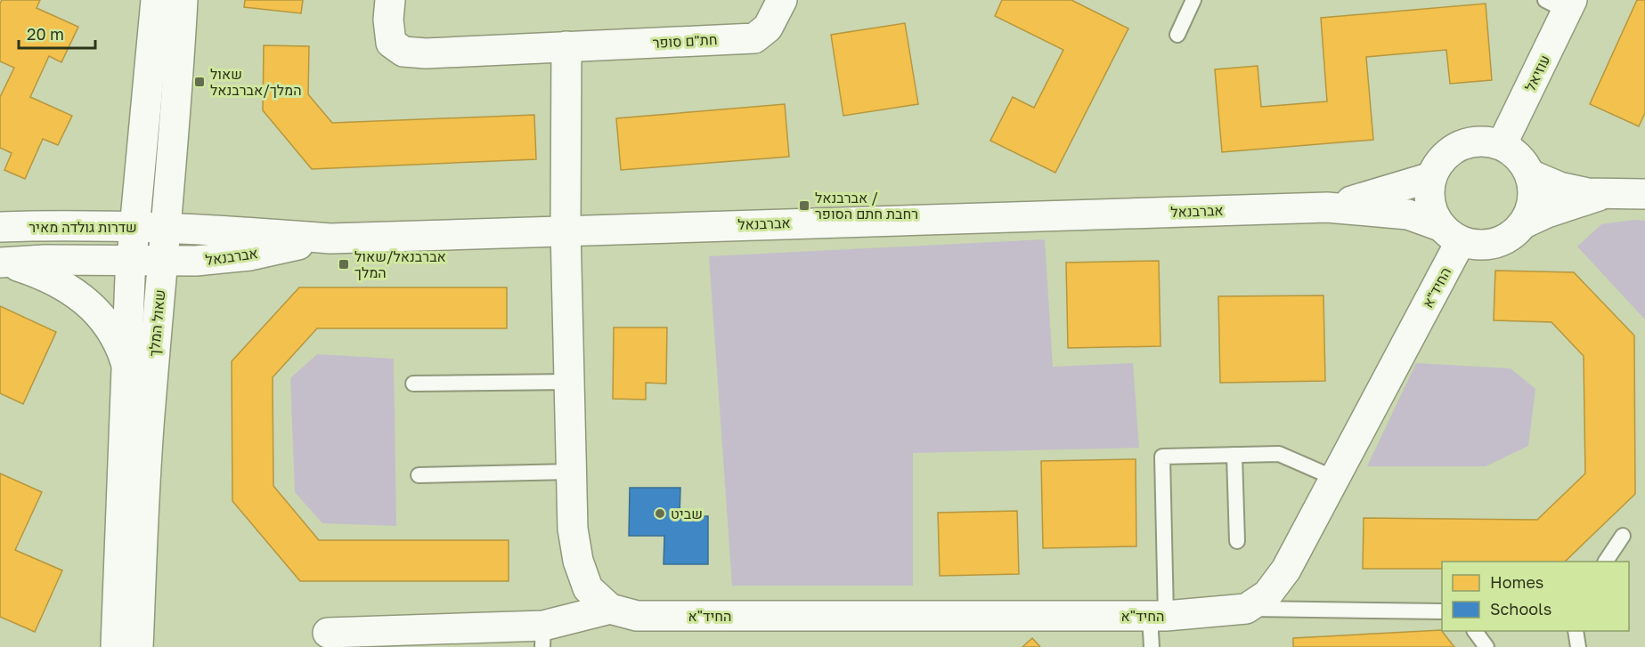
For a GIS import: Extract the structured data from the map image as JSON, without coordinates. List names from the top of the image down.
{
  "streets": {
    "street": [
      "חת\"ם סופר",
      "עוזיאל",
      "אברבנאל",
      "שדרות גולדה מאיר",
      "החיד\"א",
      "שאול המלך"
    ]
  },
  "crossings": [
    ["עוזיאל", "אברבנאל"],
    ["עוזיאל", "החיד\"א"],
    ["אברבנאל", "שדרות גולדה מאיר"],
    ["אברבנאל", "החיד\"א"],
    ["אברבנאל", "שאול המלך"],
    ["שדרות גולדה מאיר", "שאול המלך"]
  ],
  "places": {
    "transit": ["שאול המלך/אברבנאל", "אברבנאל / רחבת חתם הסופר", "אברבנאל/שאול המלך"],
    "other": ["שביט"]
  },
  "legend": ["Homes", "Schools"],
  "scale_bar": "20 m"
}
